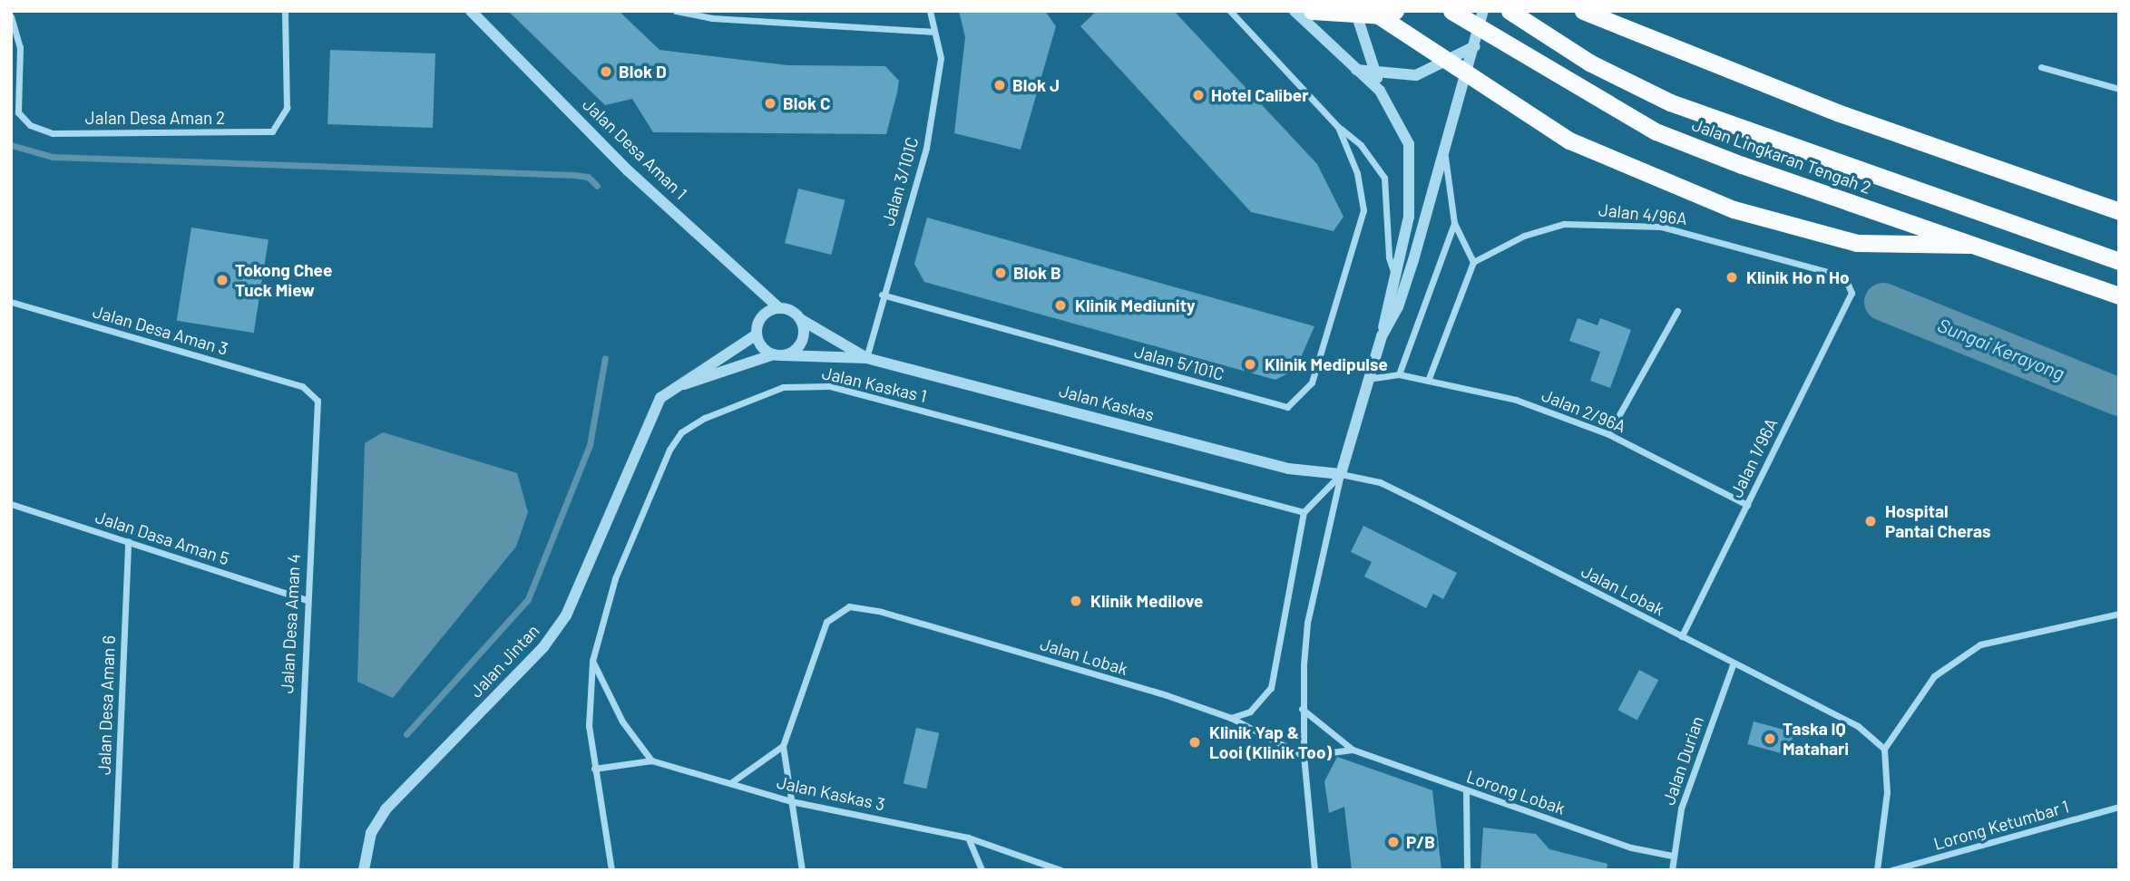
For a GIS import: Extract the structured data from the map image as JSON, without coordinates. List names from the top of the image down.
{
  "streets": {
    "highway": ["Jalan Lingkaran Tengah 2"],
    "street": [
      "Jalan Desa Aman 2",
      "Jalan Desa Aman 1",
      "Jalan 3/101C",
      "Jalan 4/96A",
      "Jalan Desa Aman 3",
      "Jalan 5/101C",
      "Jalan Kaskas 1",
      "Jalan Kaskas",
      "Jalan 2/96A",
      "Jalan 1/96A",
      "Jalan Dasa Aman 5",
      "Jalan Lobak",
      "Jalan Desa Aman 4",
      "Jalan Jintan",
      "Jalan Desa Aman 6",
      "Jalan Durian",
      "Lorong Lobak",
      "Jalan Kaskas 3",
      "Lorong Ketumbar 1"
    ]
  },
  "crossings": [
    ["Jalan Desa Aman 1", "Jalan Kaskas"],
    ["Jalan Desa Aman 1", "Jalan Jintan"],
    ["Jalan 3/101C", "Jalan 5/101C"],
    ["Jalan 3/101C", "Jalan Kaskas"],
    ["Jalan 4/96A", "Jalan 1/96A"],
    ["Jalan Desa Aman 3", "Jalan Desa Aman 4"],
    ["Jalan Kaskas 1", "Jalan Kaskas 3"],
    ["Jalan Kaskas", "Jalan Lobak"],
    ["Jalan Kaskas", "Jalan Jintan"],
    ["Jalan 2/96A", "Jalan 1/96A"],
    ["Jalan 1/96A", "Jalan Lobak"],
    ["Jalan Dasa Aman 5", "Jalan Desa Aman 4"],
    ["Jalan Dasa Aman 5", "Jalan Desa Aman 6"],
    ["Jalan Lobak", "Jalan Durian"],
    ["Jalan Lobak", "Lorong Lobak"],
    ["Jalan Durian", "Lorong Lobak"]
  ],
  "water": ["Sungai Kerayong"],
  "places": [
    "Blok D",
    "Blok J",
    "Hotel Caliber",
    "Blok C",
    "Blok B",
    "Klinik Ho n Ho",
    "Tokong Chee Tuck Miew",
    "Klinik Mediunity",
    "Klinik Medipulse",
    "Hospital Pantai Cheras",
    "Klinik Medilove",
    "Taska IQ Matahari",
    "Klinik Yap & Looi (Klinik Too)",
    "P/B"
  ]
}
